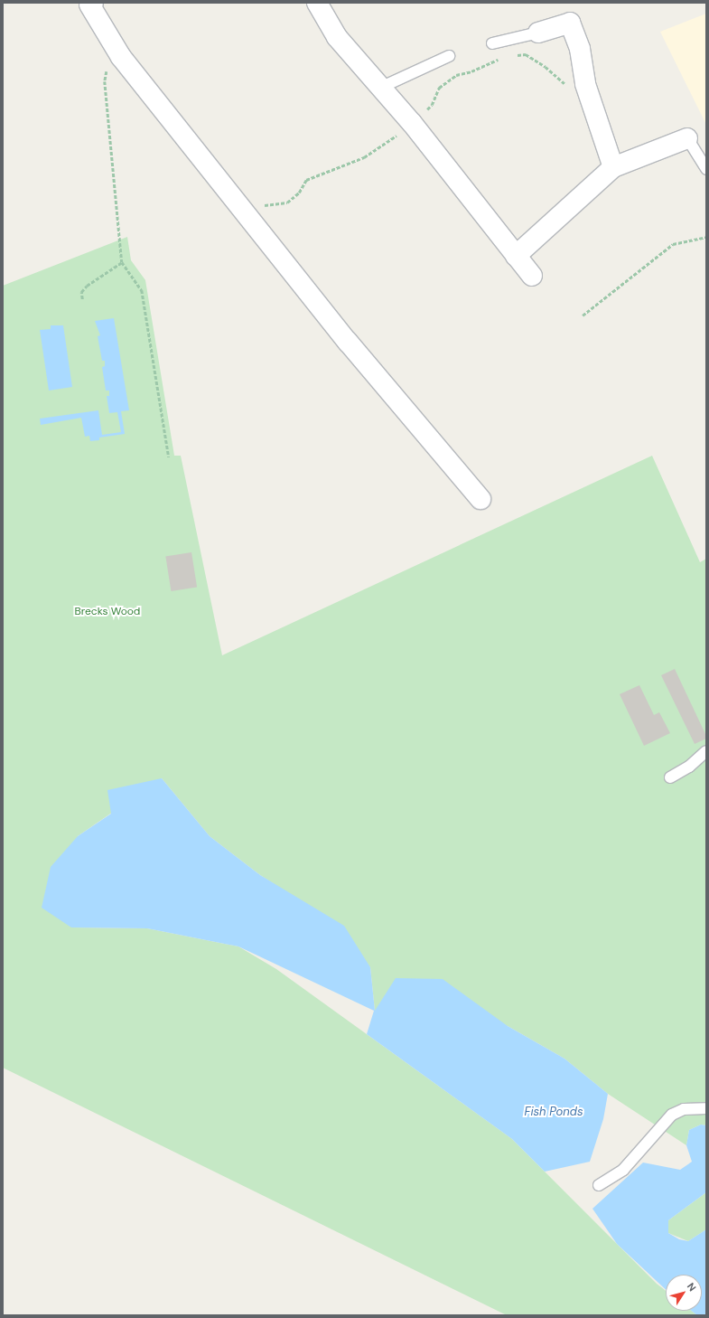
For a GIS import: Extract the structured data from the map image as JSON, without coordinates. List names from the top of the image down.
{
  "water": ["Fish Ponds"],
  "parks": ["Brecks Wood"],
  "north": "top right"
}
